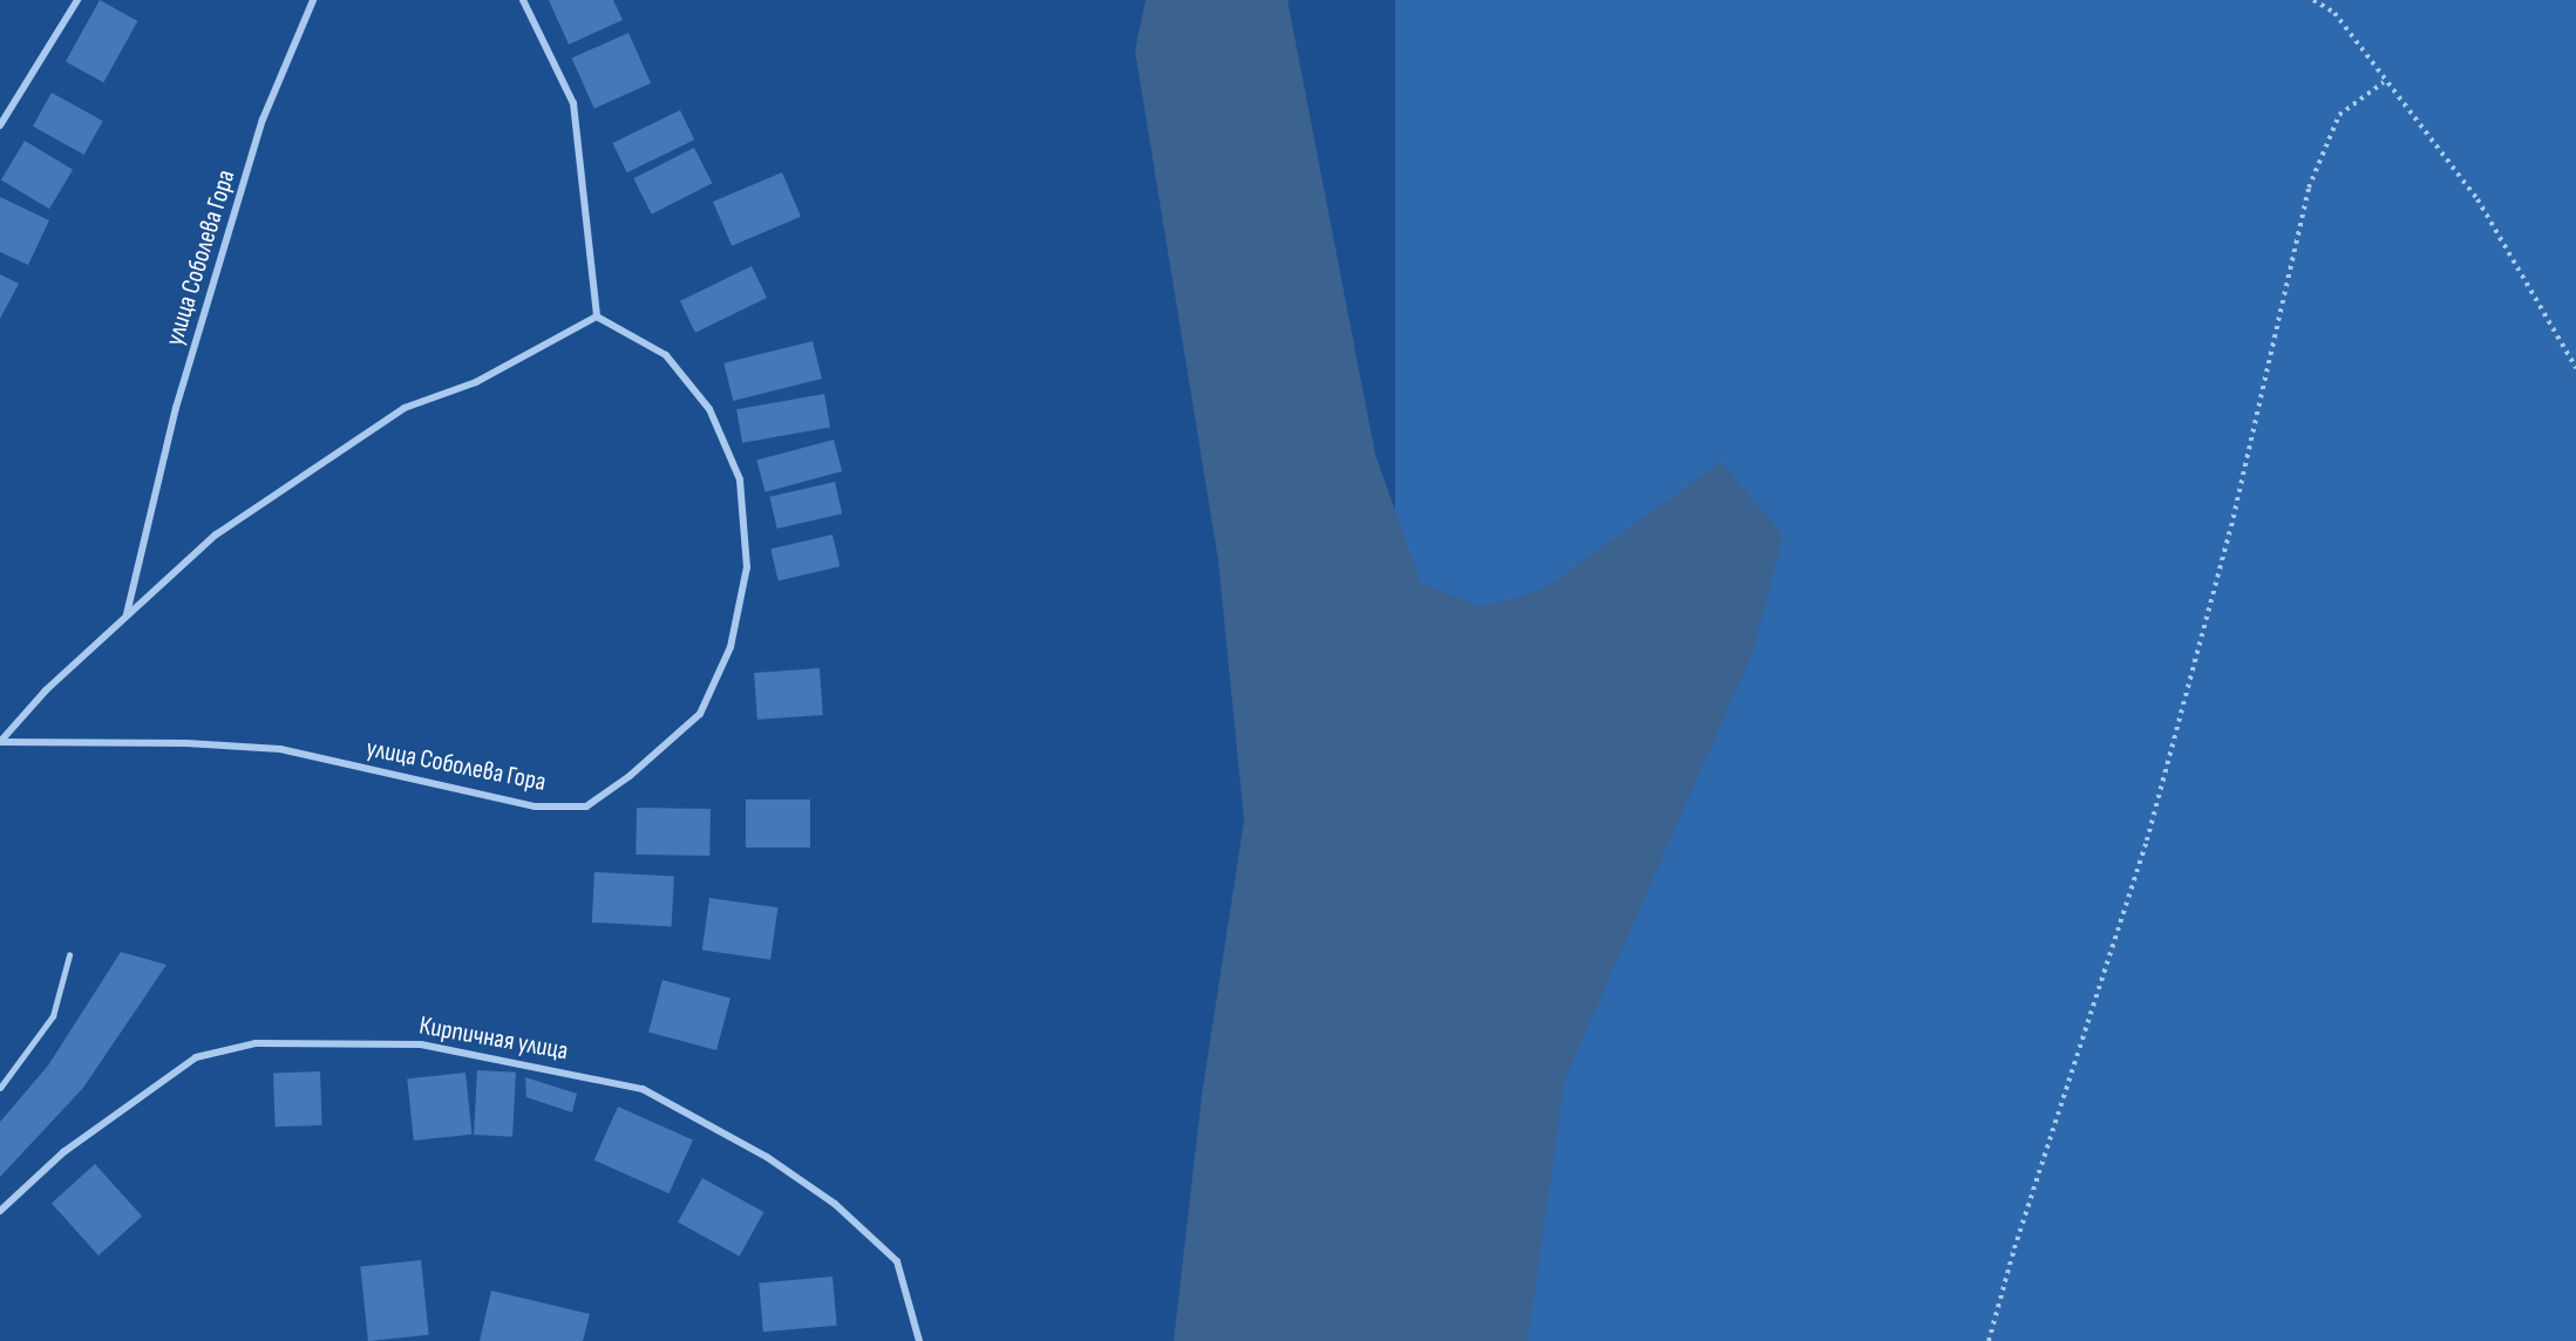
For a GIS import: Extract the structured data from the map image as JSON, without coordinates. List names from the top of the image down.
{
  "streets": {
    "street": ["улица Соболева Гора", "Кирпичная улица"]
  }
}
